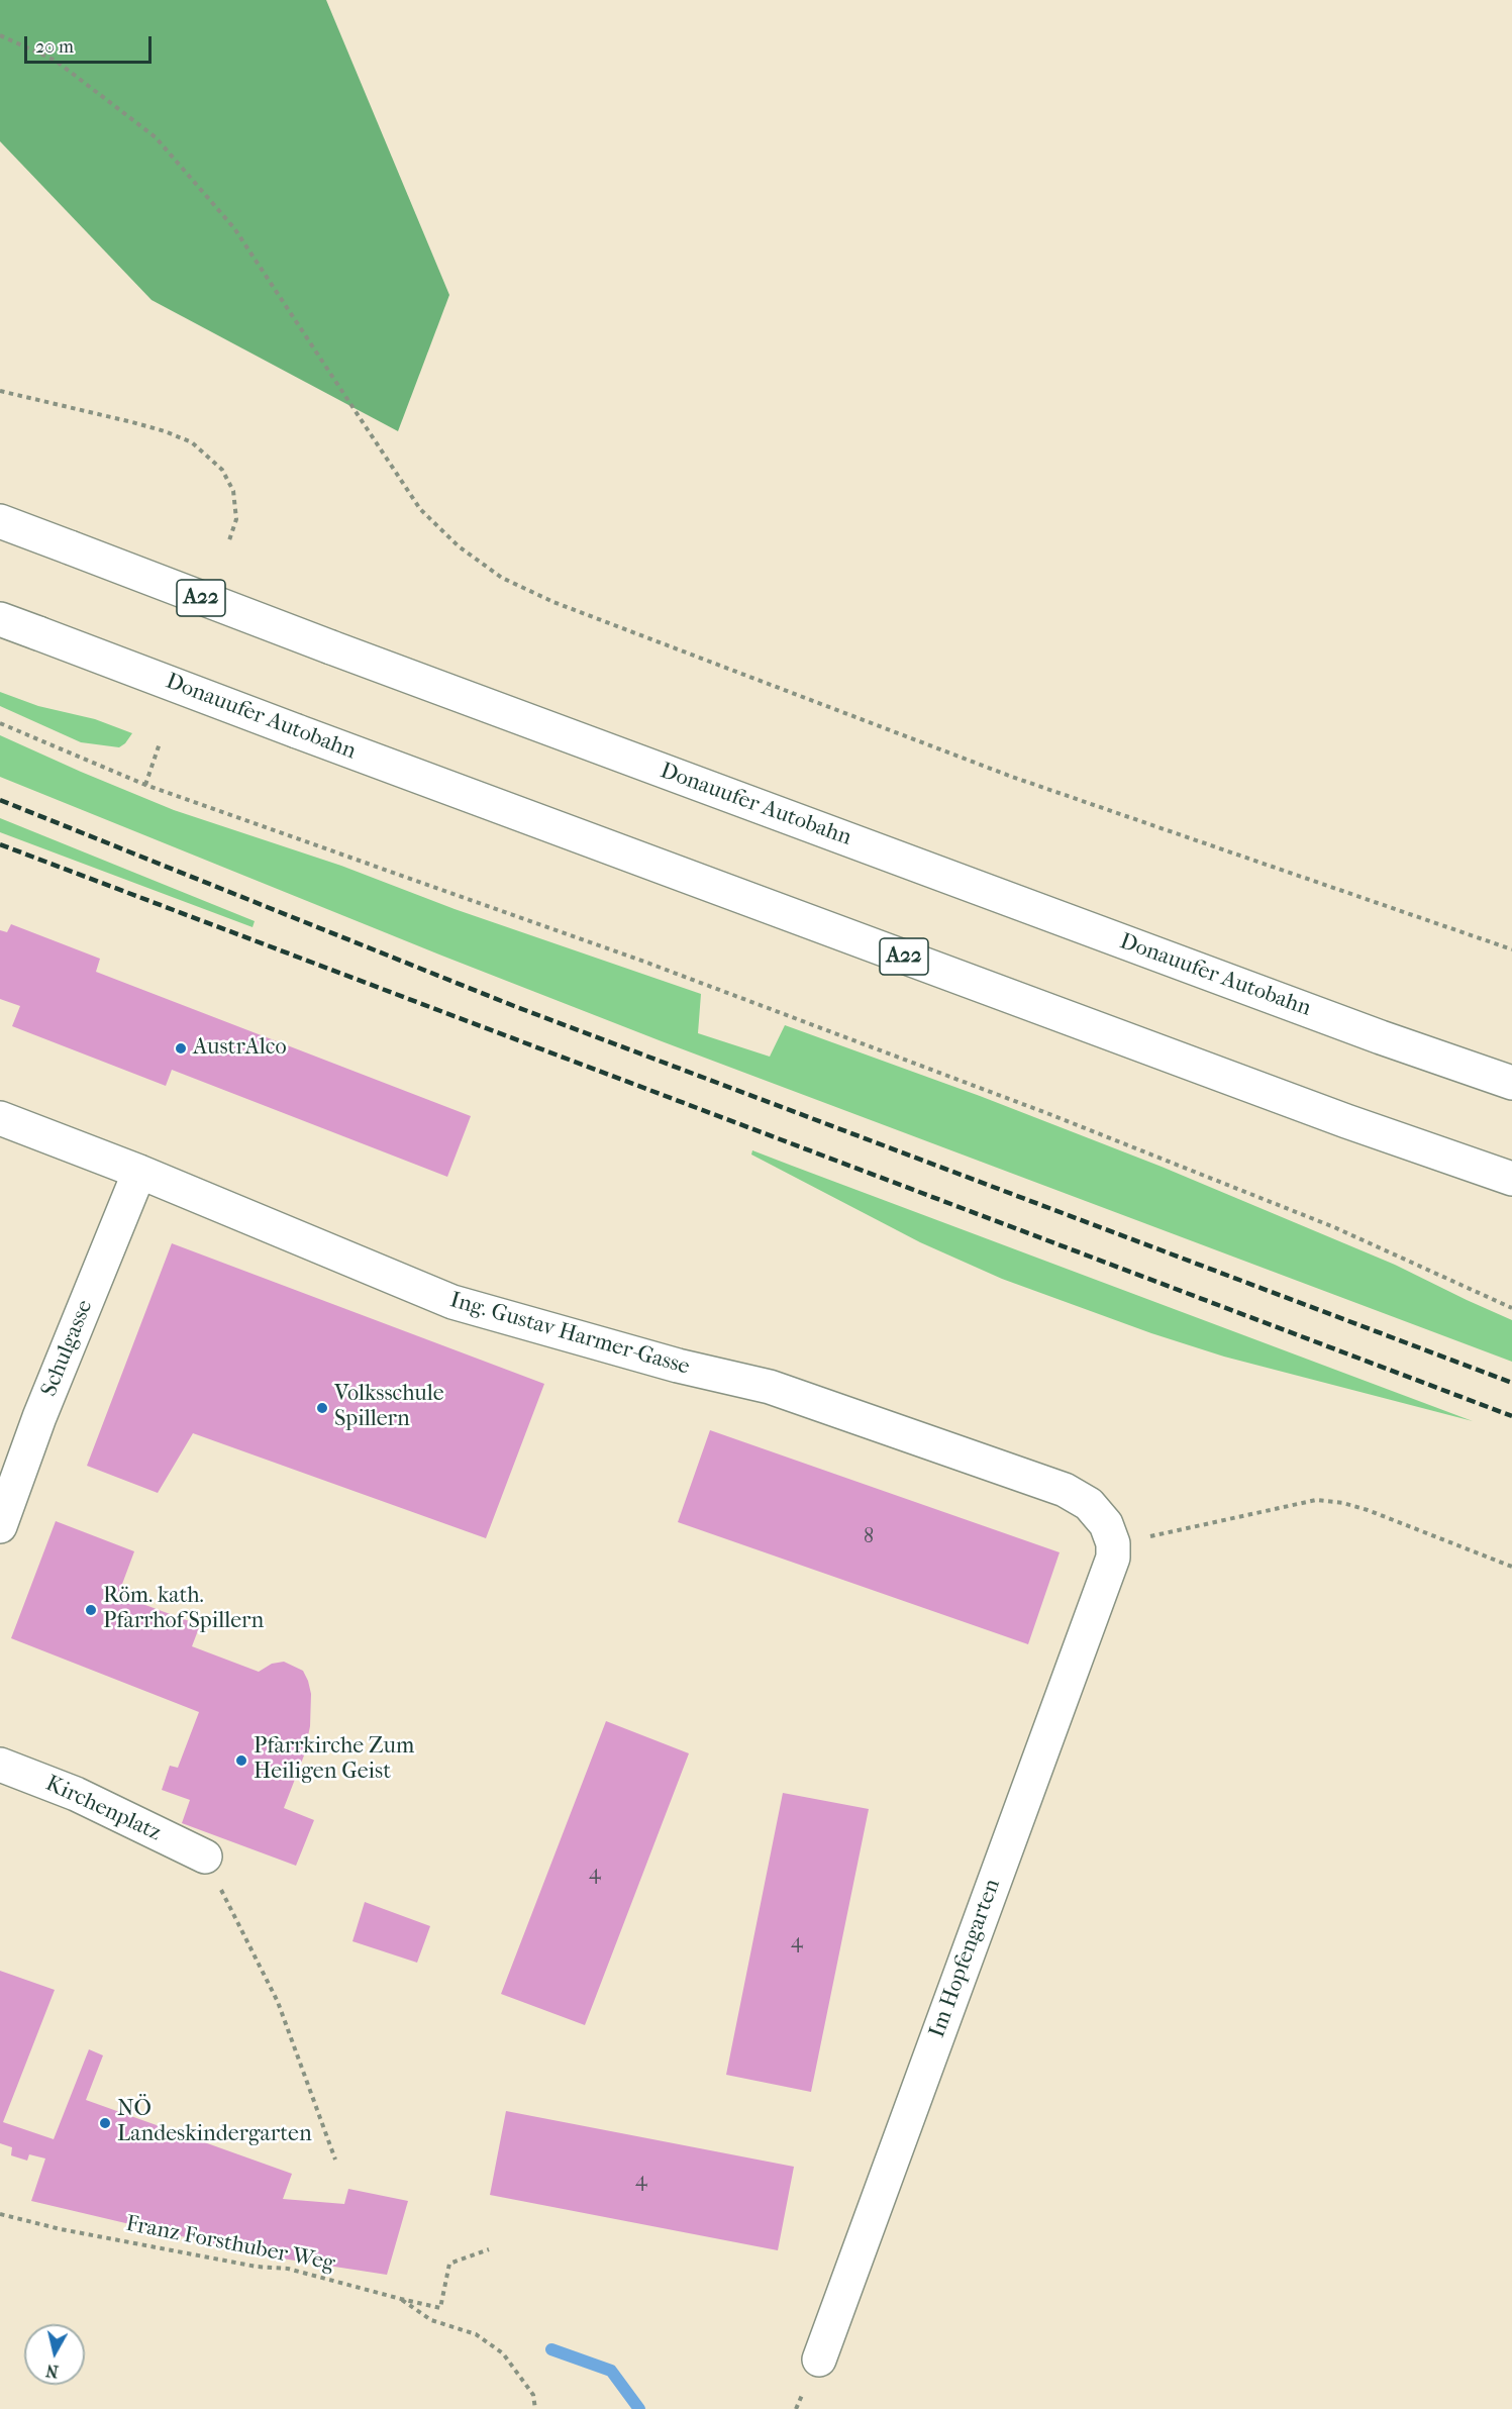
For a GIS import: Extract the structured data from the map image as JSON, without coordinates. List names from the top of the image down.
{
  "streets": {
    "main road": [
      "A22",
      "Donauufer Autobahn",
      "Ing. Gustav Harmer-Gasse",
      "Schulgasse",
      "Kirchenplatz",
      "Im Hopfengarten"
    ],
    "path": ["Franz Forsthuber Weg"]
  },
  "crossings": [
    ["Ing. Gustav Harmer-Gasse", "Schulgasse"],
    ["Ing. Gustav Harmer-Gasse", "Im Hopfengarten"]
  ],
  "places": [
    "AustrAlco",
    "Volksschule Spillern",
    "Röm. kath. Pfarrhof Spillern",
    "Pfarrkirche Zum Heiligen Geist",
    "NÖ Landeskindergarten"
  ],
  "house_numbers": [
    "8",
    "4",
    "4",
    "4"
  ],
  "scale_bar": "20 m",
  "north": "bottom"
}
